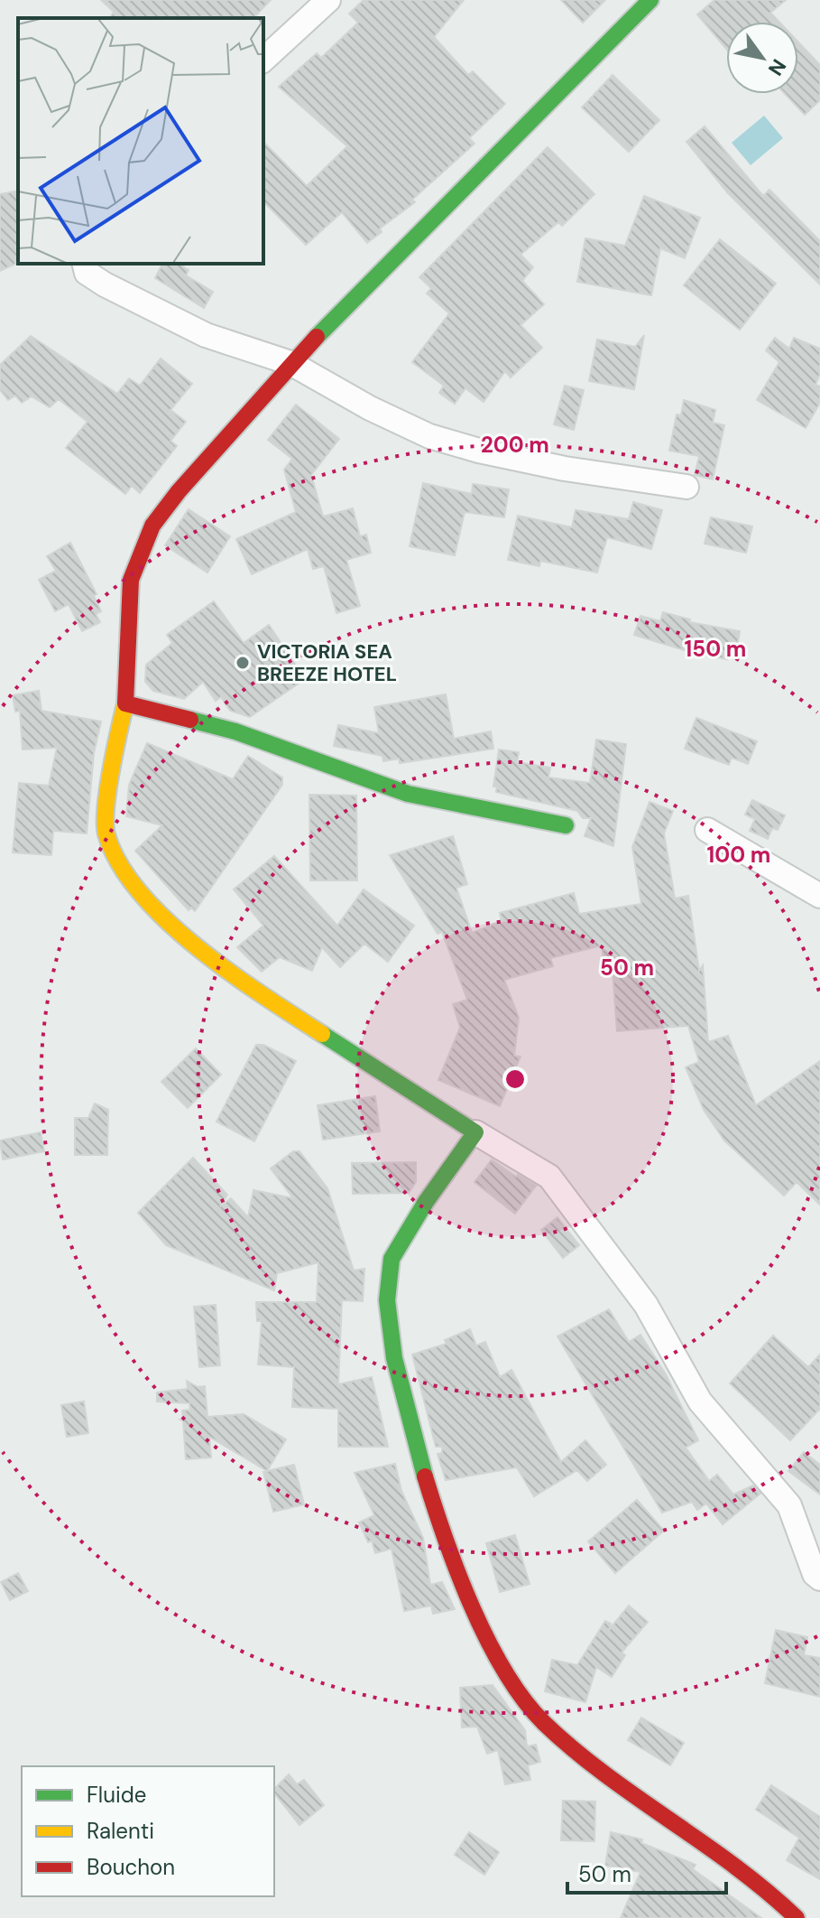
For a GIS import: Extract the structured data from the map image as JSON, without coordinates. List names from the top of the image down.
{
  "places": ["VICTORIA SEA BREEZE HOTEL"],
  "legend": ["Fluide", "Ralenti", "Bouchon"],
  "scale_bar": "50 m",
  "north": "bottom right",
  "rings": [
    "200 m",
    "150 m",
    "100 m",
    "50 m"
  ]
}
